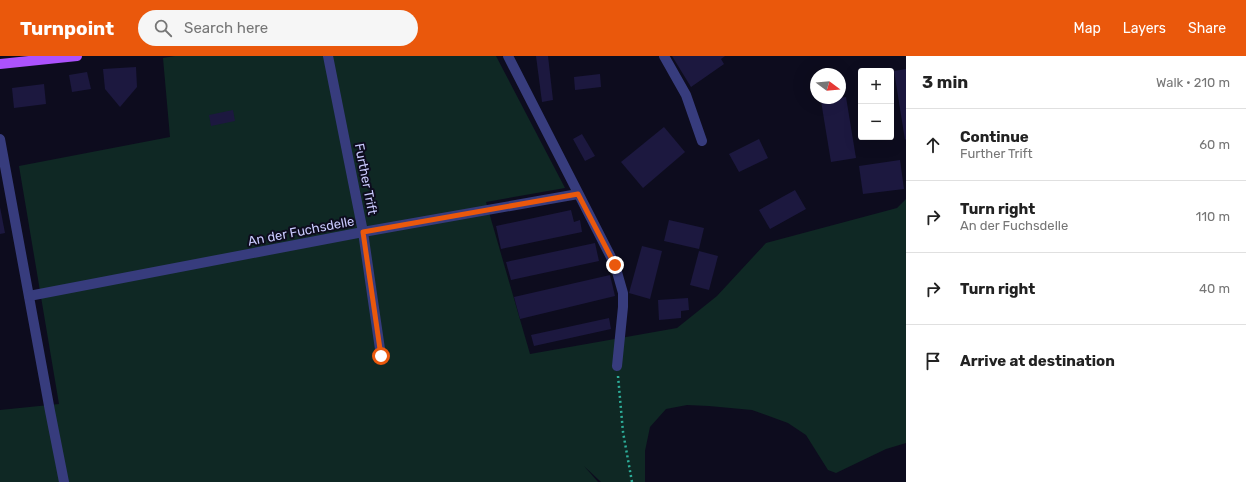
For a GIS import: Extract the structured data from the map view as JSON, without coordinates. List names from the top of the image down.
{
  "streets": {
    "street": ["Further Trift", "An der Fuchsdelle"]
  },
  "crossings": [
    ["Further Trift", "An der Fuchsdelle"]
  ],
  "north": "right",
  "page": {
    "header": "Turnpoint",
    "search": "Search here",
    "nav": ["Map", "Layers", "Share"],
    "heading": ["3 min", "Walk · 210 m"],
    "map_buttons": ["+", "−"],
    "list": [
      ["Continue", "Further Trift", "60 m"],
      ["Turn right", "An der Fuchsdelle", "110 m"],
      ["Turn right", "40 m"],
      "Arrive at destination"
    ]
  }
}
